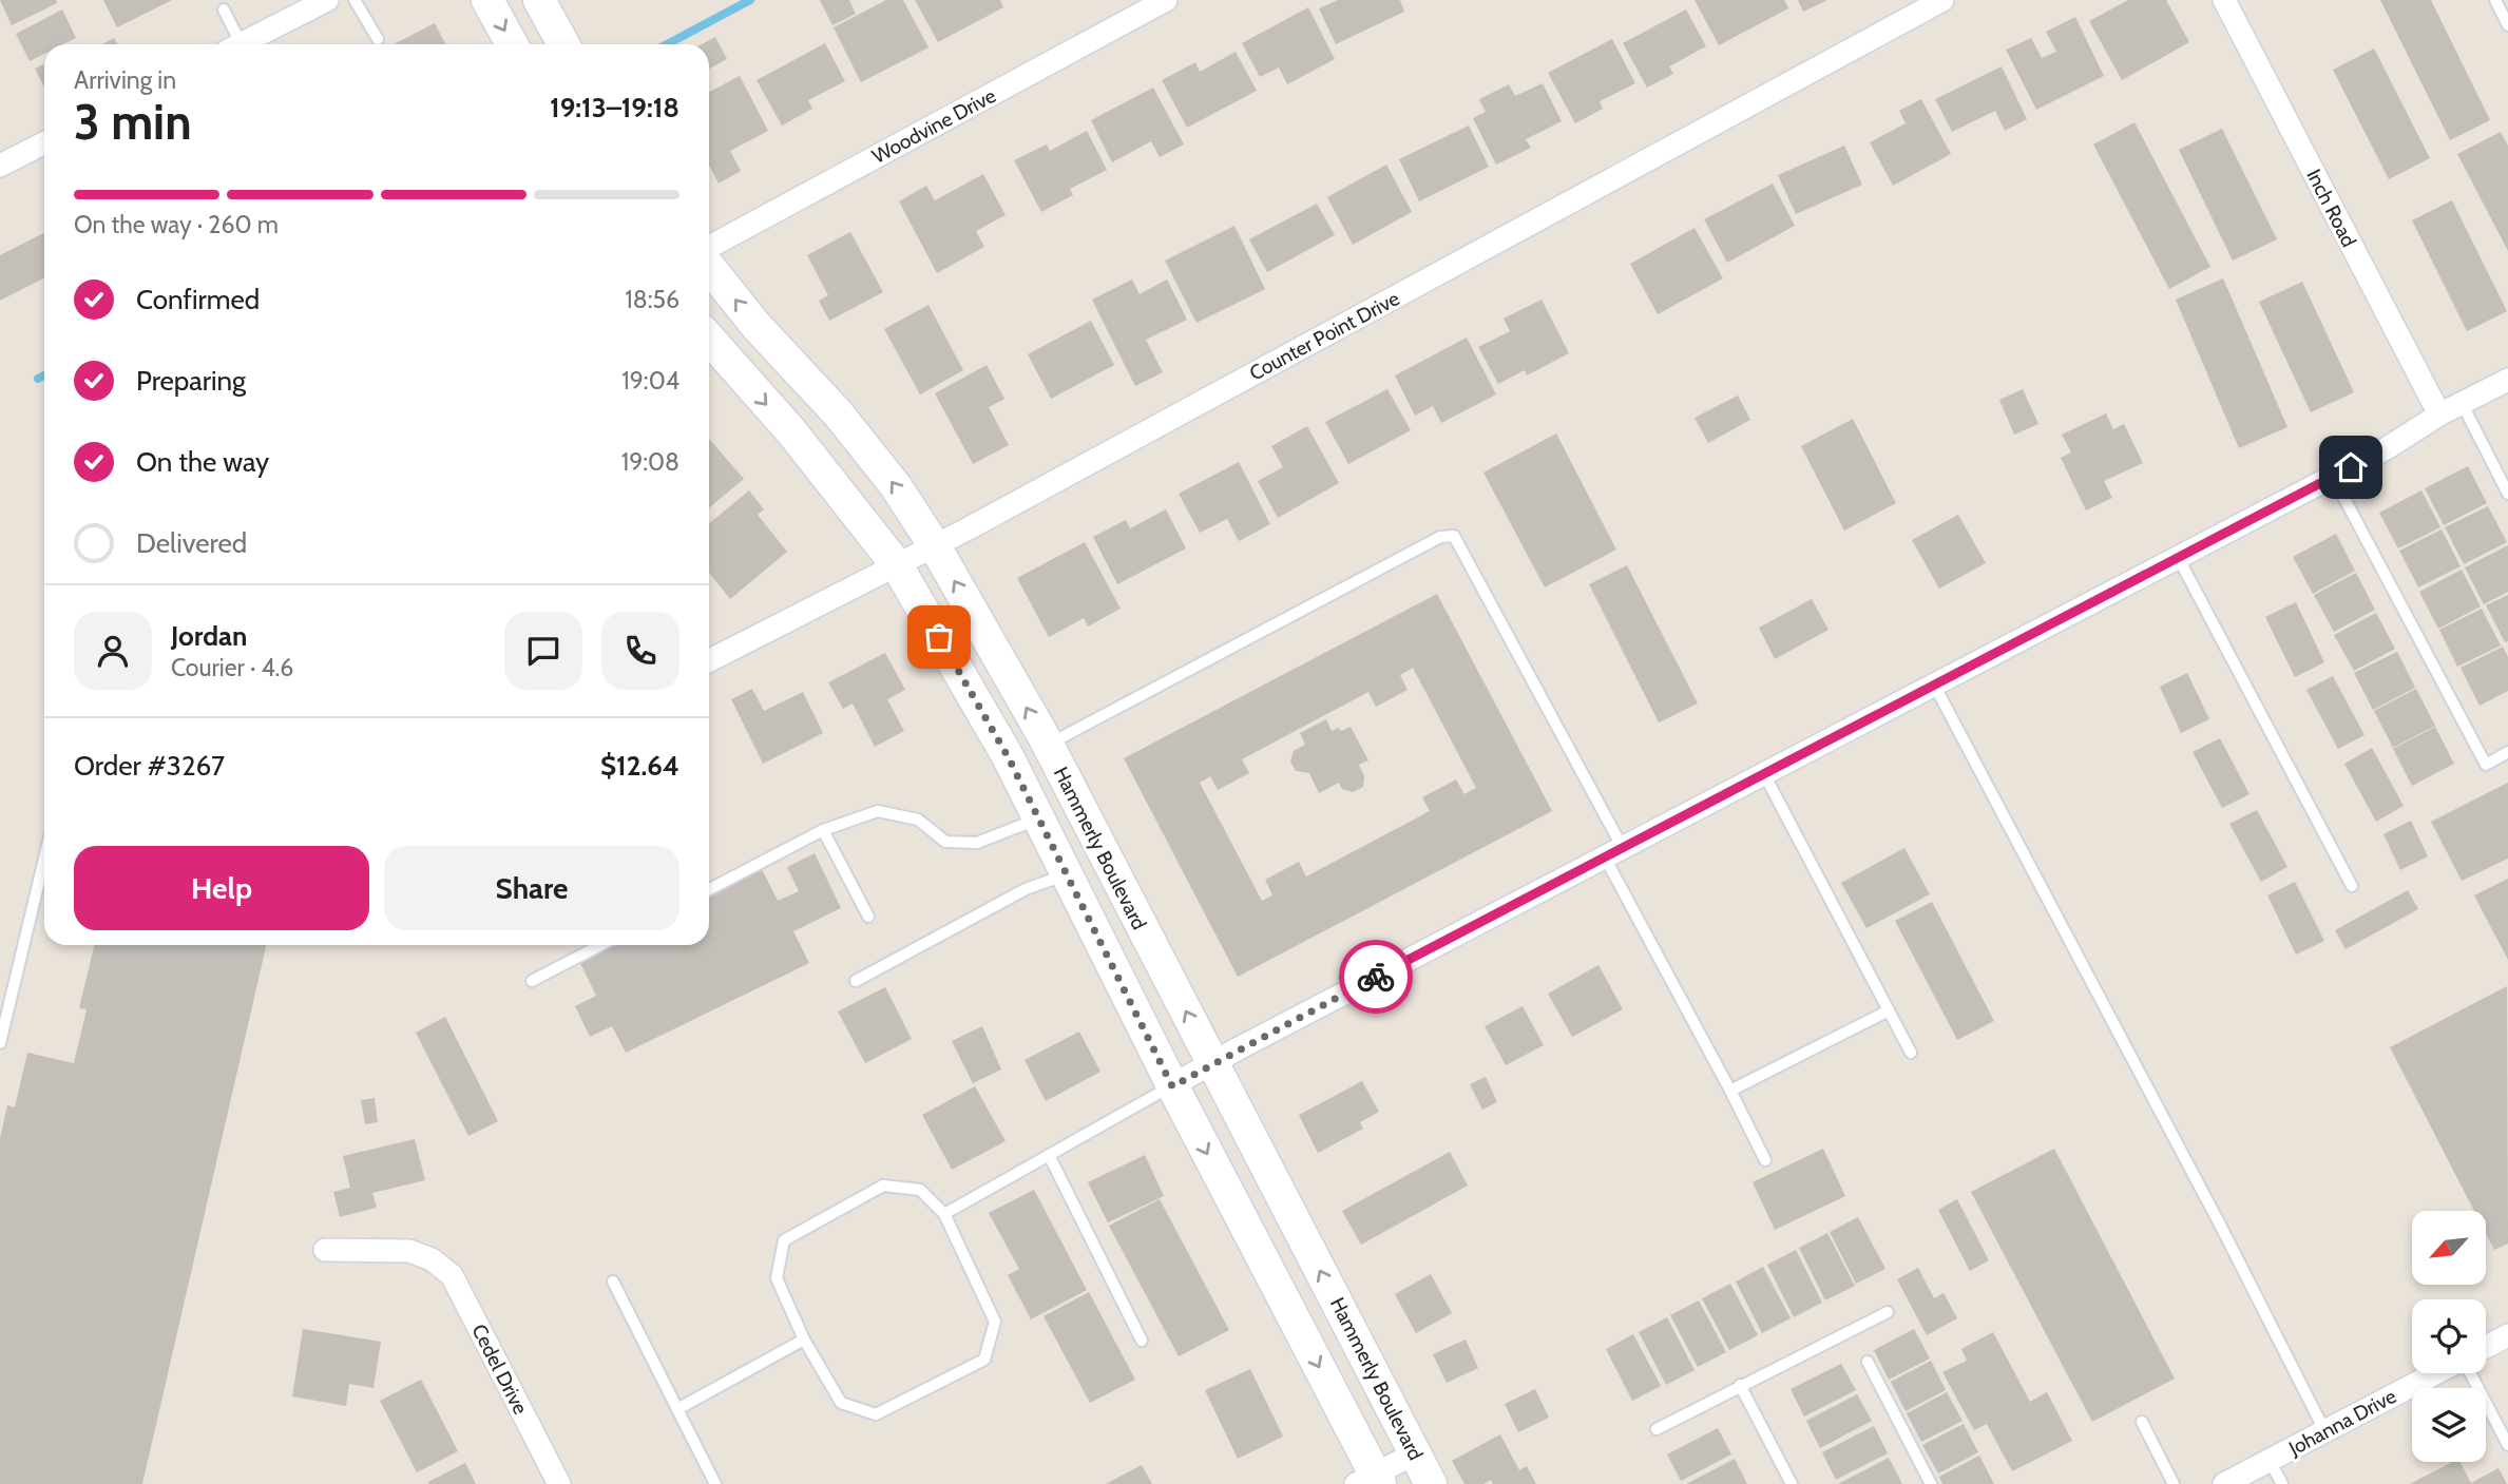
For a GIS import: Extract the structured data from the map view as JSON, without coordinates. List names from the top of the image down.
{
  "streets": {
    "main road": ["Hammerly Boulevard"],
    "street": [
      "Woodvine Drive",
      "Inch Road",
      "Counter Point Drive",
      "Cedel Drive",
      "Johanna Drive"
    ]
  },
  "crossings": [
    ["Counter Point Drive", "Hammerly Boulevard"]
  ],
  "north": "bottom left",
  "page": {
    "heading": ["3 min", "Arriving in", "19:13–19:18"],
    "panel": [
      "Jordan",
      "Courier · 4.6",
      "Order #3267",
      "$12.64"
    ],
    "bar": "On the way · 260 m",
    "list": [
      ["Confirmed", "18:56"],
      ["Preparing", "19:04"],
      ["On the way", "19:08"],
      "Delivered"
    ],
    "buttons": ["Help", "Share"]
  }
}
